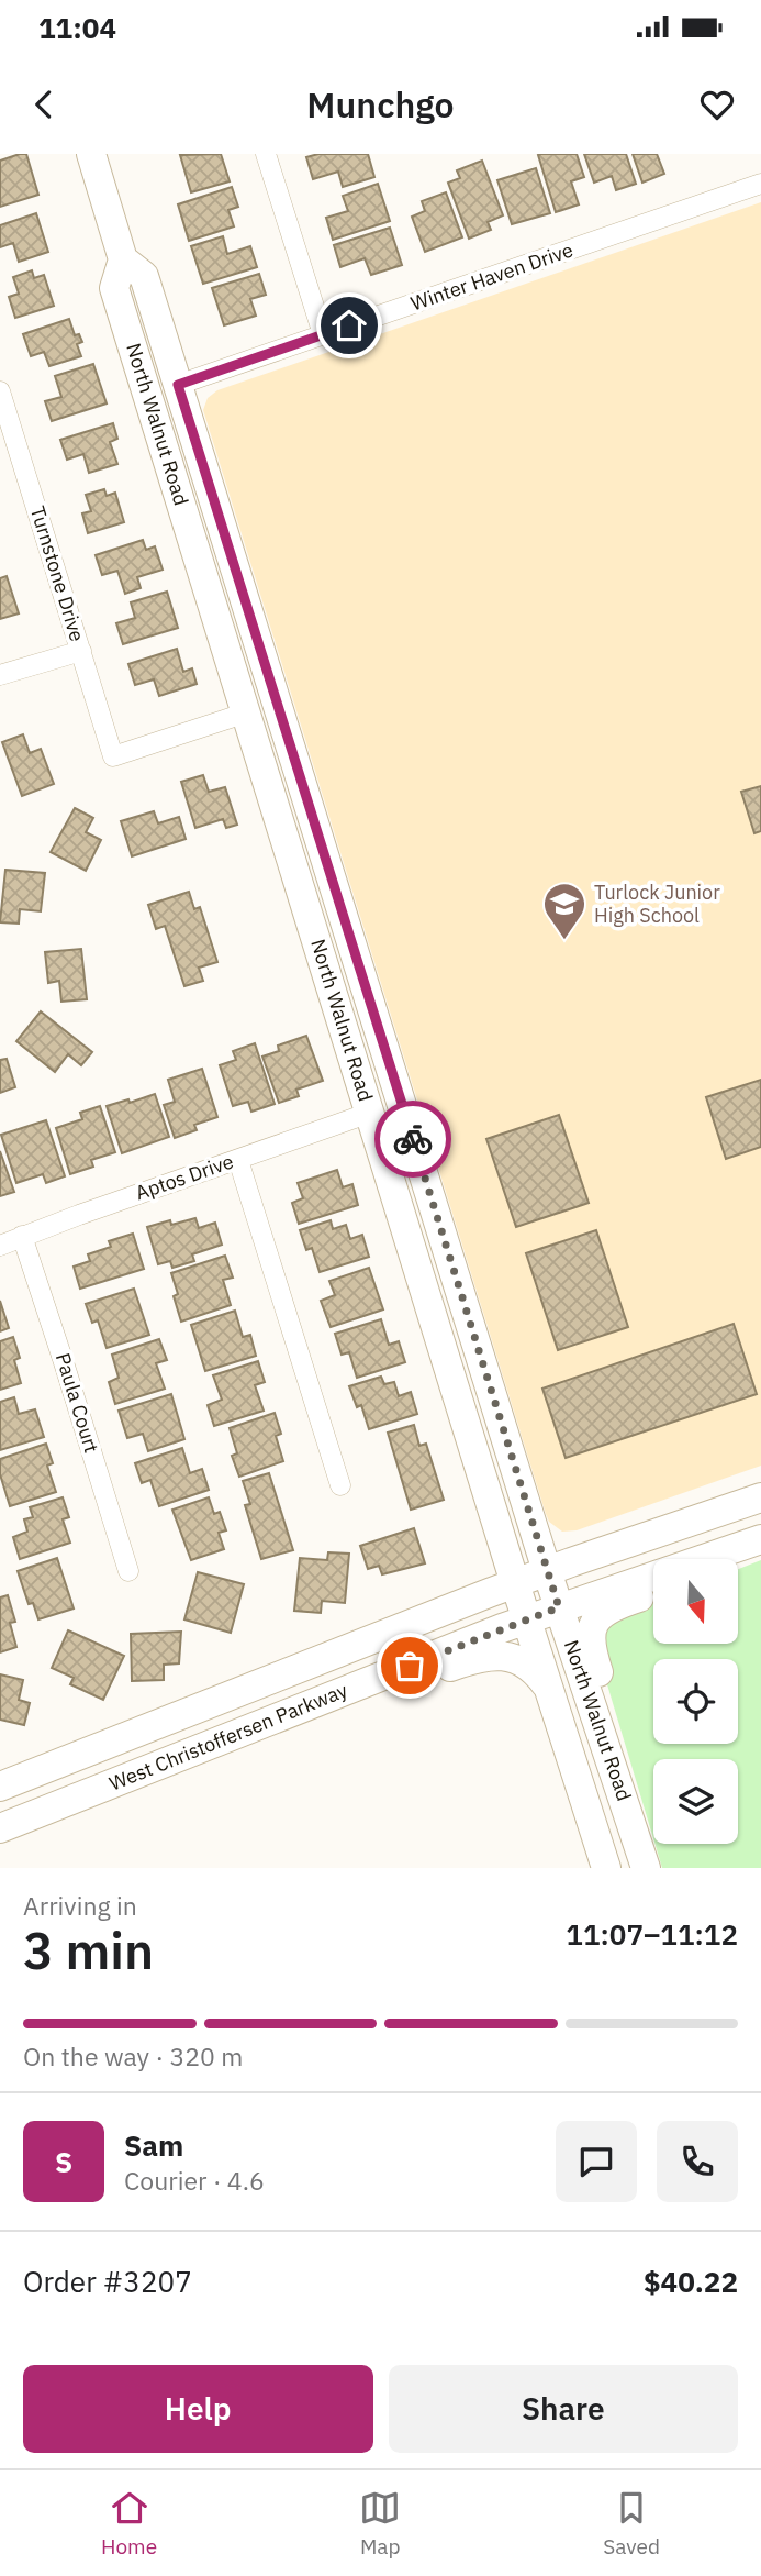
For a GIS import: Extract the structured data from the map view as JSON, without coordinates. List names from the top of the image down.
{
  "streets": {
    "street": [
      "Winter Haven Drive",
      "North Walnut Road",
      "Turnstone Drive",
      "Aptos Drive",
      "Paula Court",
      "West Christoffersen Parkway"
    ]
  },
  "crossings": [
    ["Winter Haven Drive", "North Walnut Road"],
    ["North Walnut Road", "Turnstone Drive"],
    ["North Walnut Road", "Aptos Drive"],
    ["North Walnut Road", "West Christoffersen Parkway"],
    ["Aptos Drive", "Paula Court"]
  ],
  "places": {
    "school or university": ["Turlock Junior High School"]
  },
  "north": "bottom",
  "page": {
    "status": "11:04",
    "header": "Munchgo",
    "heading": ["3 min", "Arriving in", "11:07–11:12"],
    "panel": [
      "Sam",
      "Courier · 4.6",
      "Order #3207",
      "$40.22"
    ],
    "bar": "On the way · 320 m",
    "round": "S",
    "buttons": ["Help", "Share"],
    "tabs": ["Home", "Map", "Saved"]
  }
}
